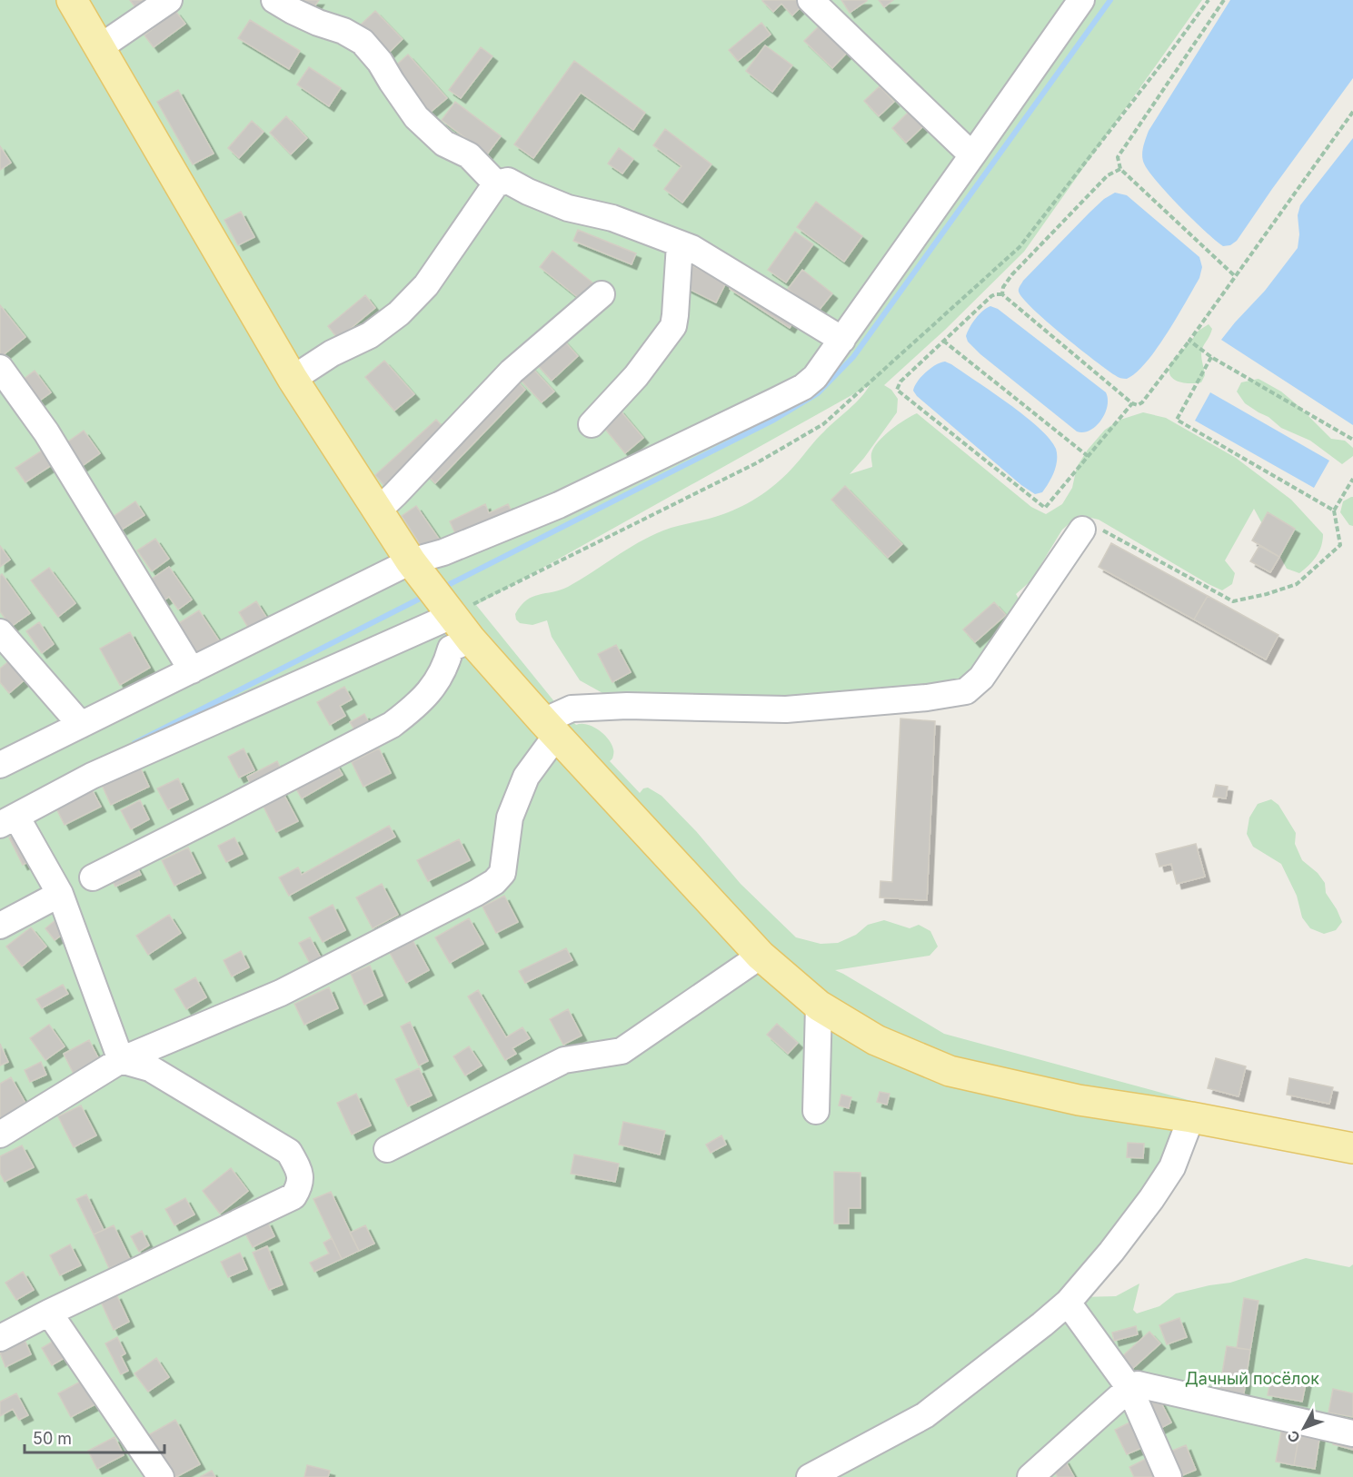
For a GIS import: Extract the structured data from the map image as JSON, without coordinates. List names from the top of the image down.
{
  "parks": ["Дачный посёлок"],
  "scale_bar": "50 m",
  "north": "bottom left"
}
